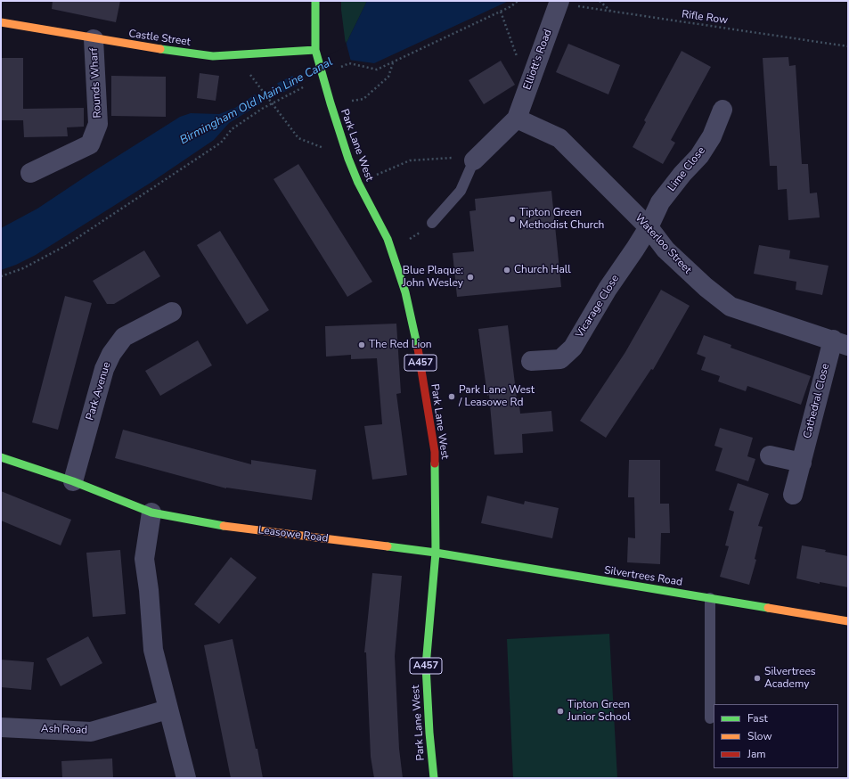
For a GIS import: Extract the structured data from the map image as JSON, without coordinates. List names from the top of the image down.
{
  "streets": {
    "street": [
      "Castle Street",
      "Elliott's Road",
      "Rounds Wharf",
      "Park Lane West",
      "Lime Close",
      "Waterloo Street",
      "Vicarage Close",
      "A457",
      "Park Avenue",
      "Cathedral Close",
      "Leasowe Road",
      "Silvertrees Road",
      "Ash Road"
    ],
    "path": ["Rifle Row"]
  },
  "crossings": [
    ["Rifle Row", "Elliott's Road"],
    ["Castle Street", "Rounds Wharf"],
    ["Castle Street", "Park Lane West"],
    ["Elliott's Road", "Waterloo Street"],
    ["Park Lane West", "Leasowe Road"],
    ["Park Lane West", "Silvertrees Road"],
    ["Lime Close", "Waterloo Street"],
    ["Lime Close", "Vicarage Close"],
    ["Waterloo Street", "Vicarage Close"],
    ["Waterloo Street", "Cathedral Close"],
    ["Park Avenue", "Leasowe Road"],
    ["Leasowe Road", "Silvertrees Road"]
  ],
  "water": ["Birmingham Old Main Line Canal"],
  "places": [
    "Tipton Green Methodist Church",
    "Church Hall",
    "Blue Plaque: John Wesley",
    "The Red Lion",
    "Park Lane West / Leasowe Rd",
    "Silvertrees Academy",
    "Tipton Green Junior School"
  ],
  "legend": ["Fast", "Slow", "Jam"]
}
